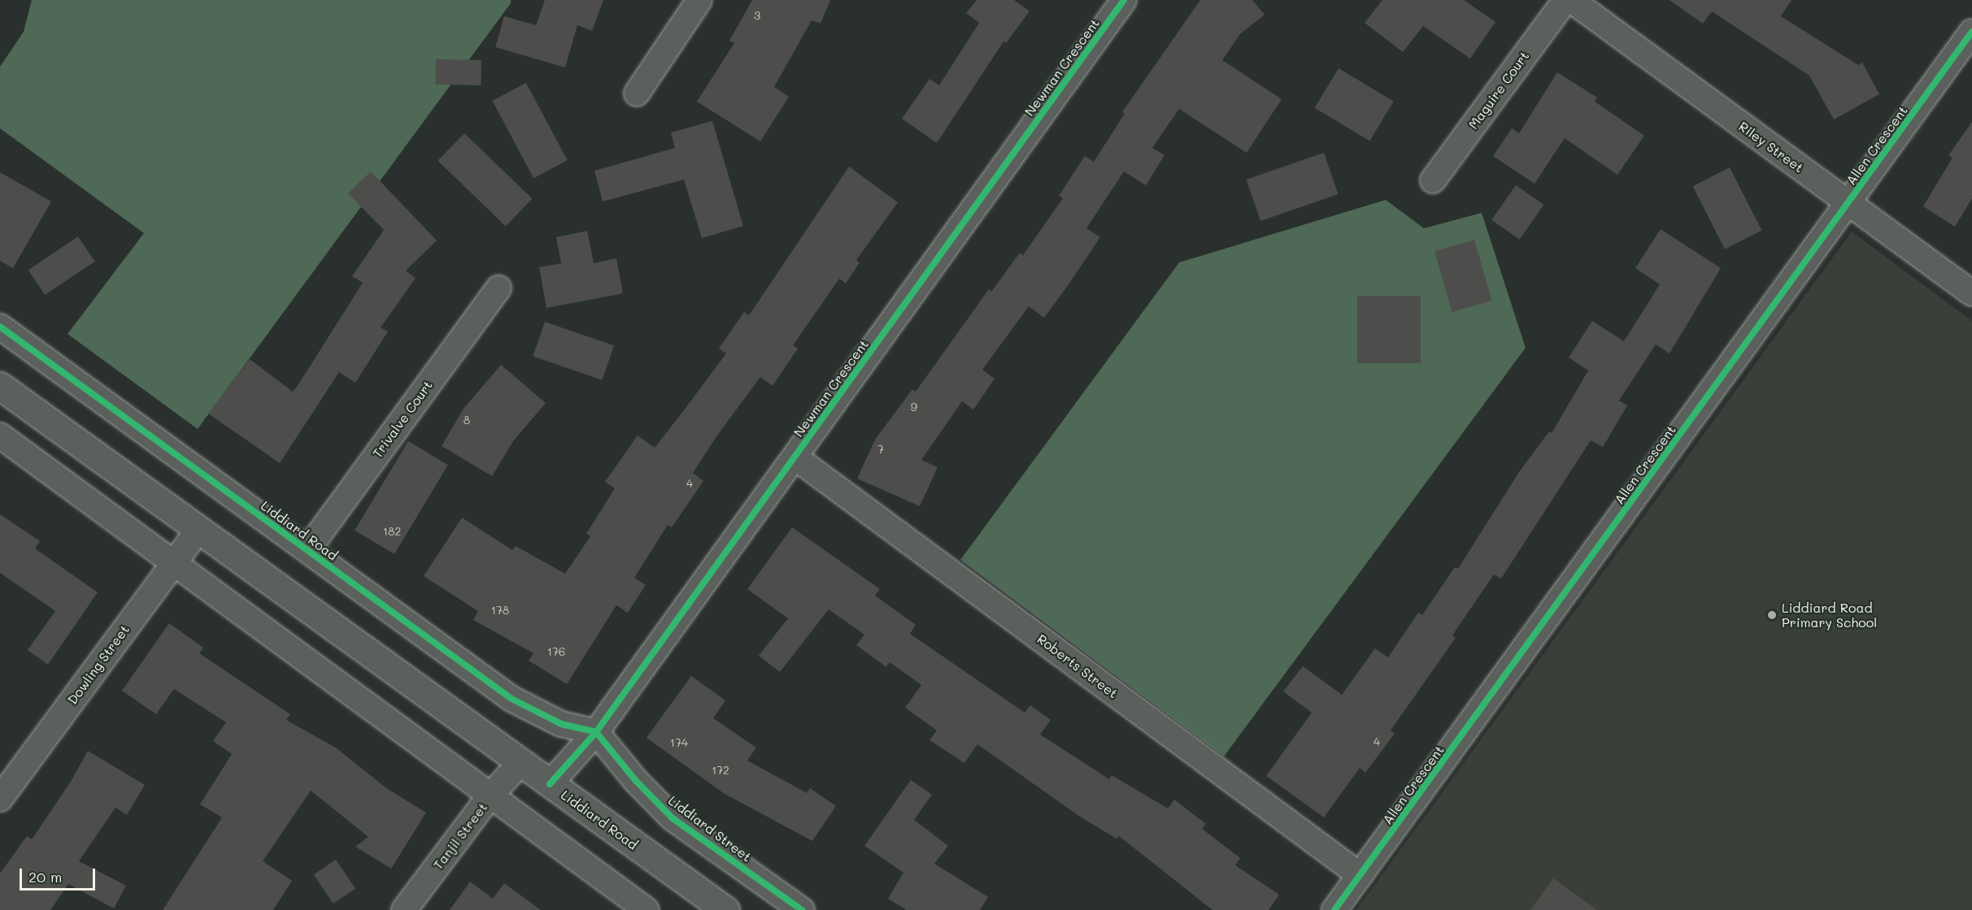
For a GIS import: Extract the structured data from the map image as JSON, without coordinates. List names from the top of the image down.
{
  "streets": {
    "street": [
      "Newman Crescent",
      "Maguire Court",
      "Allen Crescent",
      "Riley Street",
      "Trivalve Court",
      "Liddiard Road",
      "Dowling Street",
      "Roberts Street",
      "Liddiard Street",
      "Tanjil Street"
    ]
  },
  "crossings": [
    ["Newman Crescent", "Liddiard Road"],
    ["Newman Crescent", "Roberts Street"],
    ["Newman Crescent", "Liddiard Street"],
    ["Allen Crescent", "Riley Street"],
    ["Allen Crescent", "Roberts Street"],
    ["Trivalve Court", "Liddiard Road"],
    ["Liddiard Road", "Dowling Street"],
    ["Liddiard Road", "Liddiard Street"],
    ["Liddiard Road", "Tanjil Street"]
  ],
  "places": ["Liddiard Road Primary School"],
  "house_numbers": [
    "3",
    "9",
    "8",
    "7",
    "4",
    "182",
    "178",
    "176",
    "4",
    "174",
    "172"
  ],
  "scale_bar": "20 m"
}
